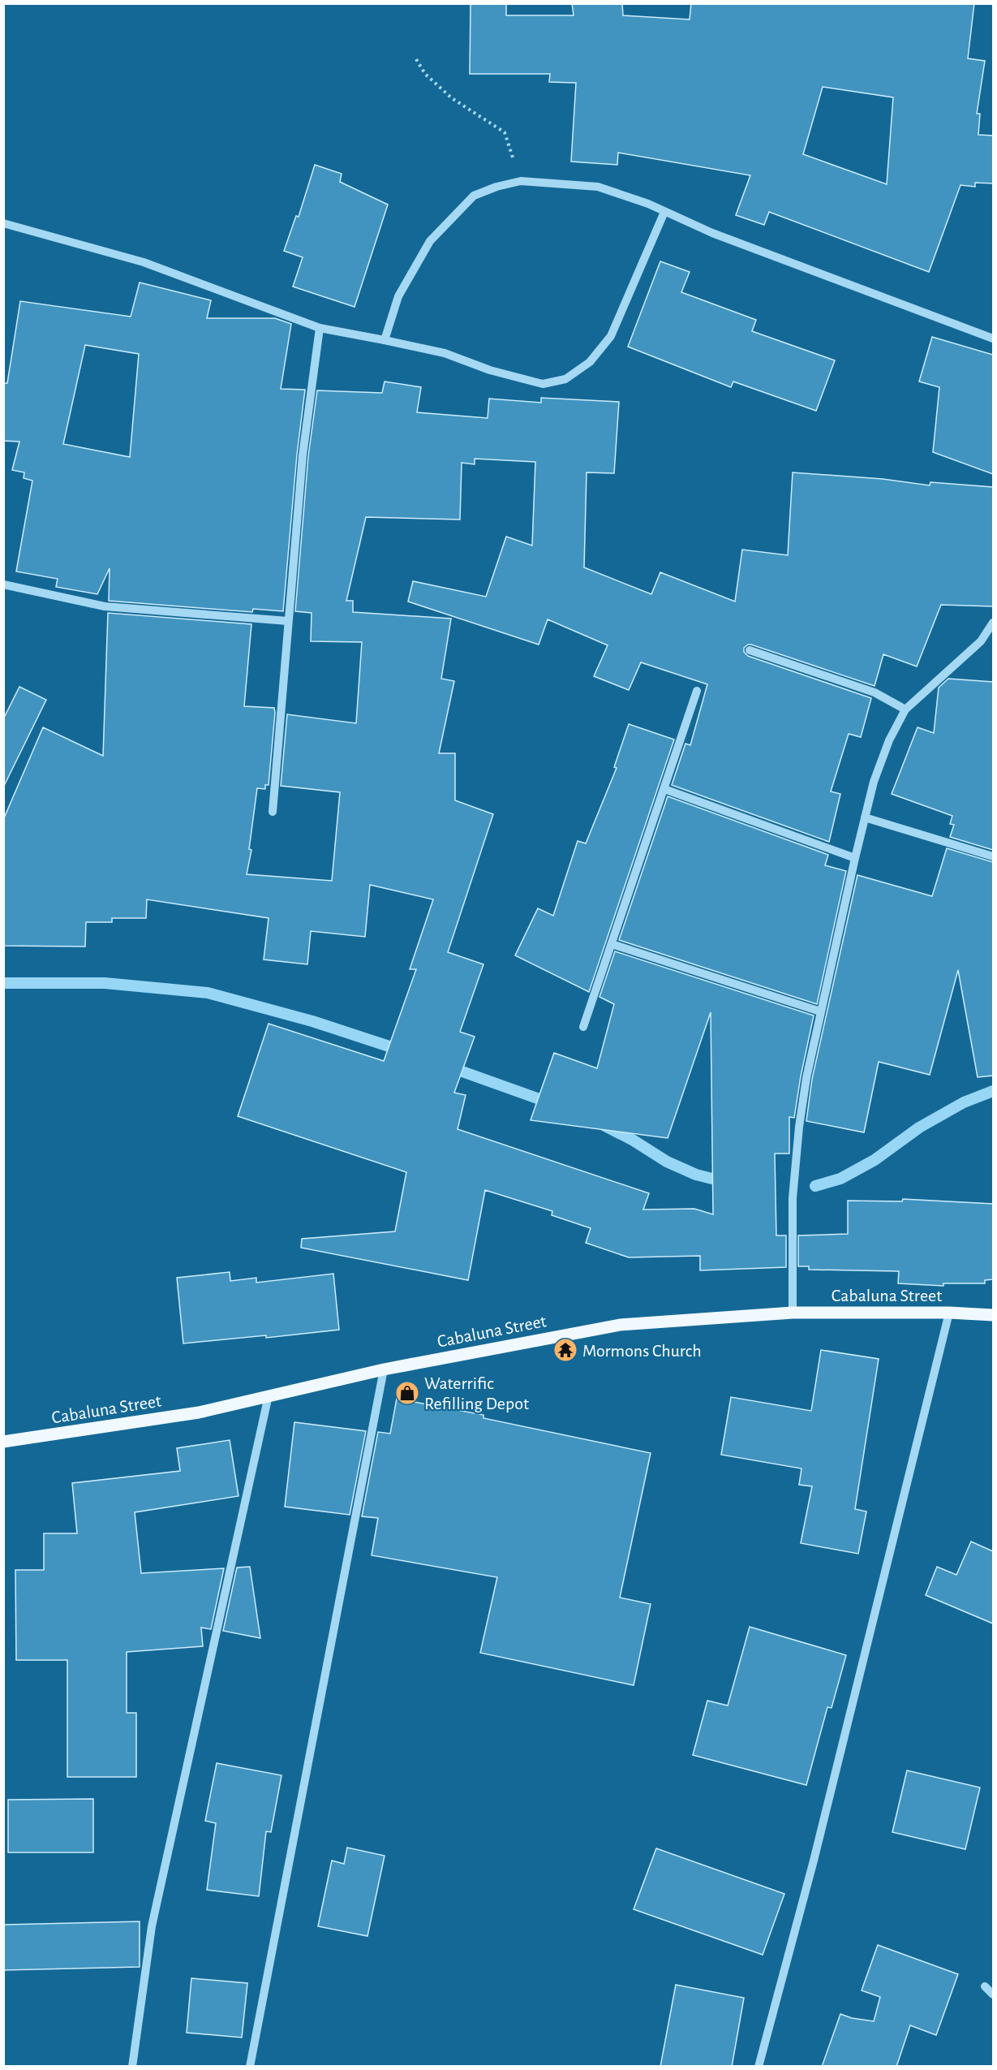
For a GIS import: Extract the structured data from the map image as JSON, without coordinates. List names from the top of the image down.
{
  "streets": {
    "main road": ["Cabaluna Street"]
  },
  "places": {
    "temple": ["Mormons Church"],
    "shop": ["Waterrific Refilling Depot"]
  }
}
